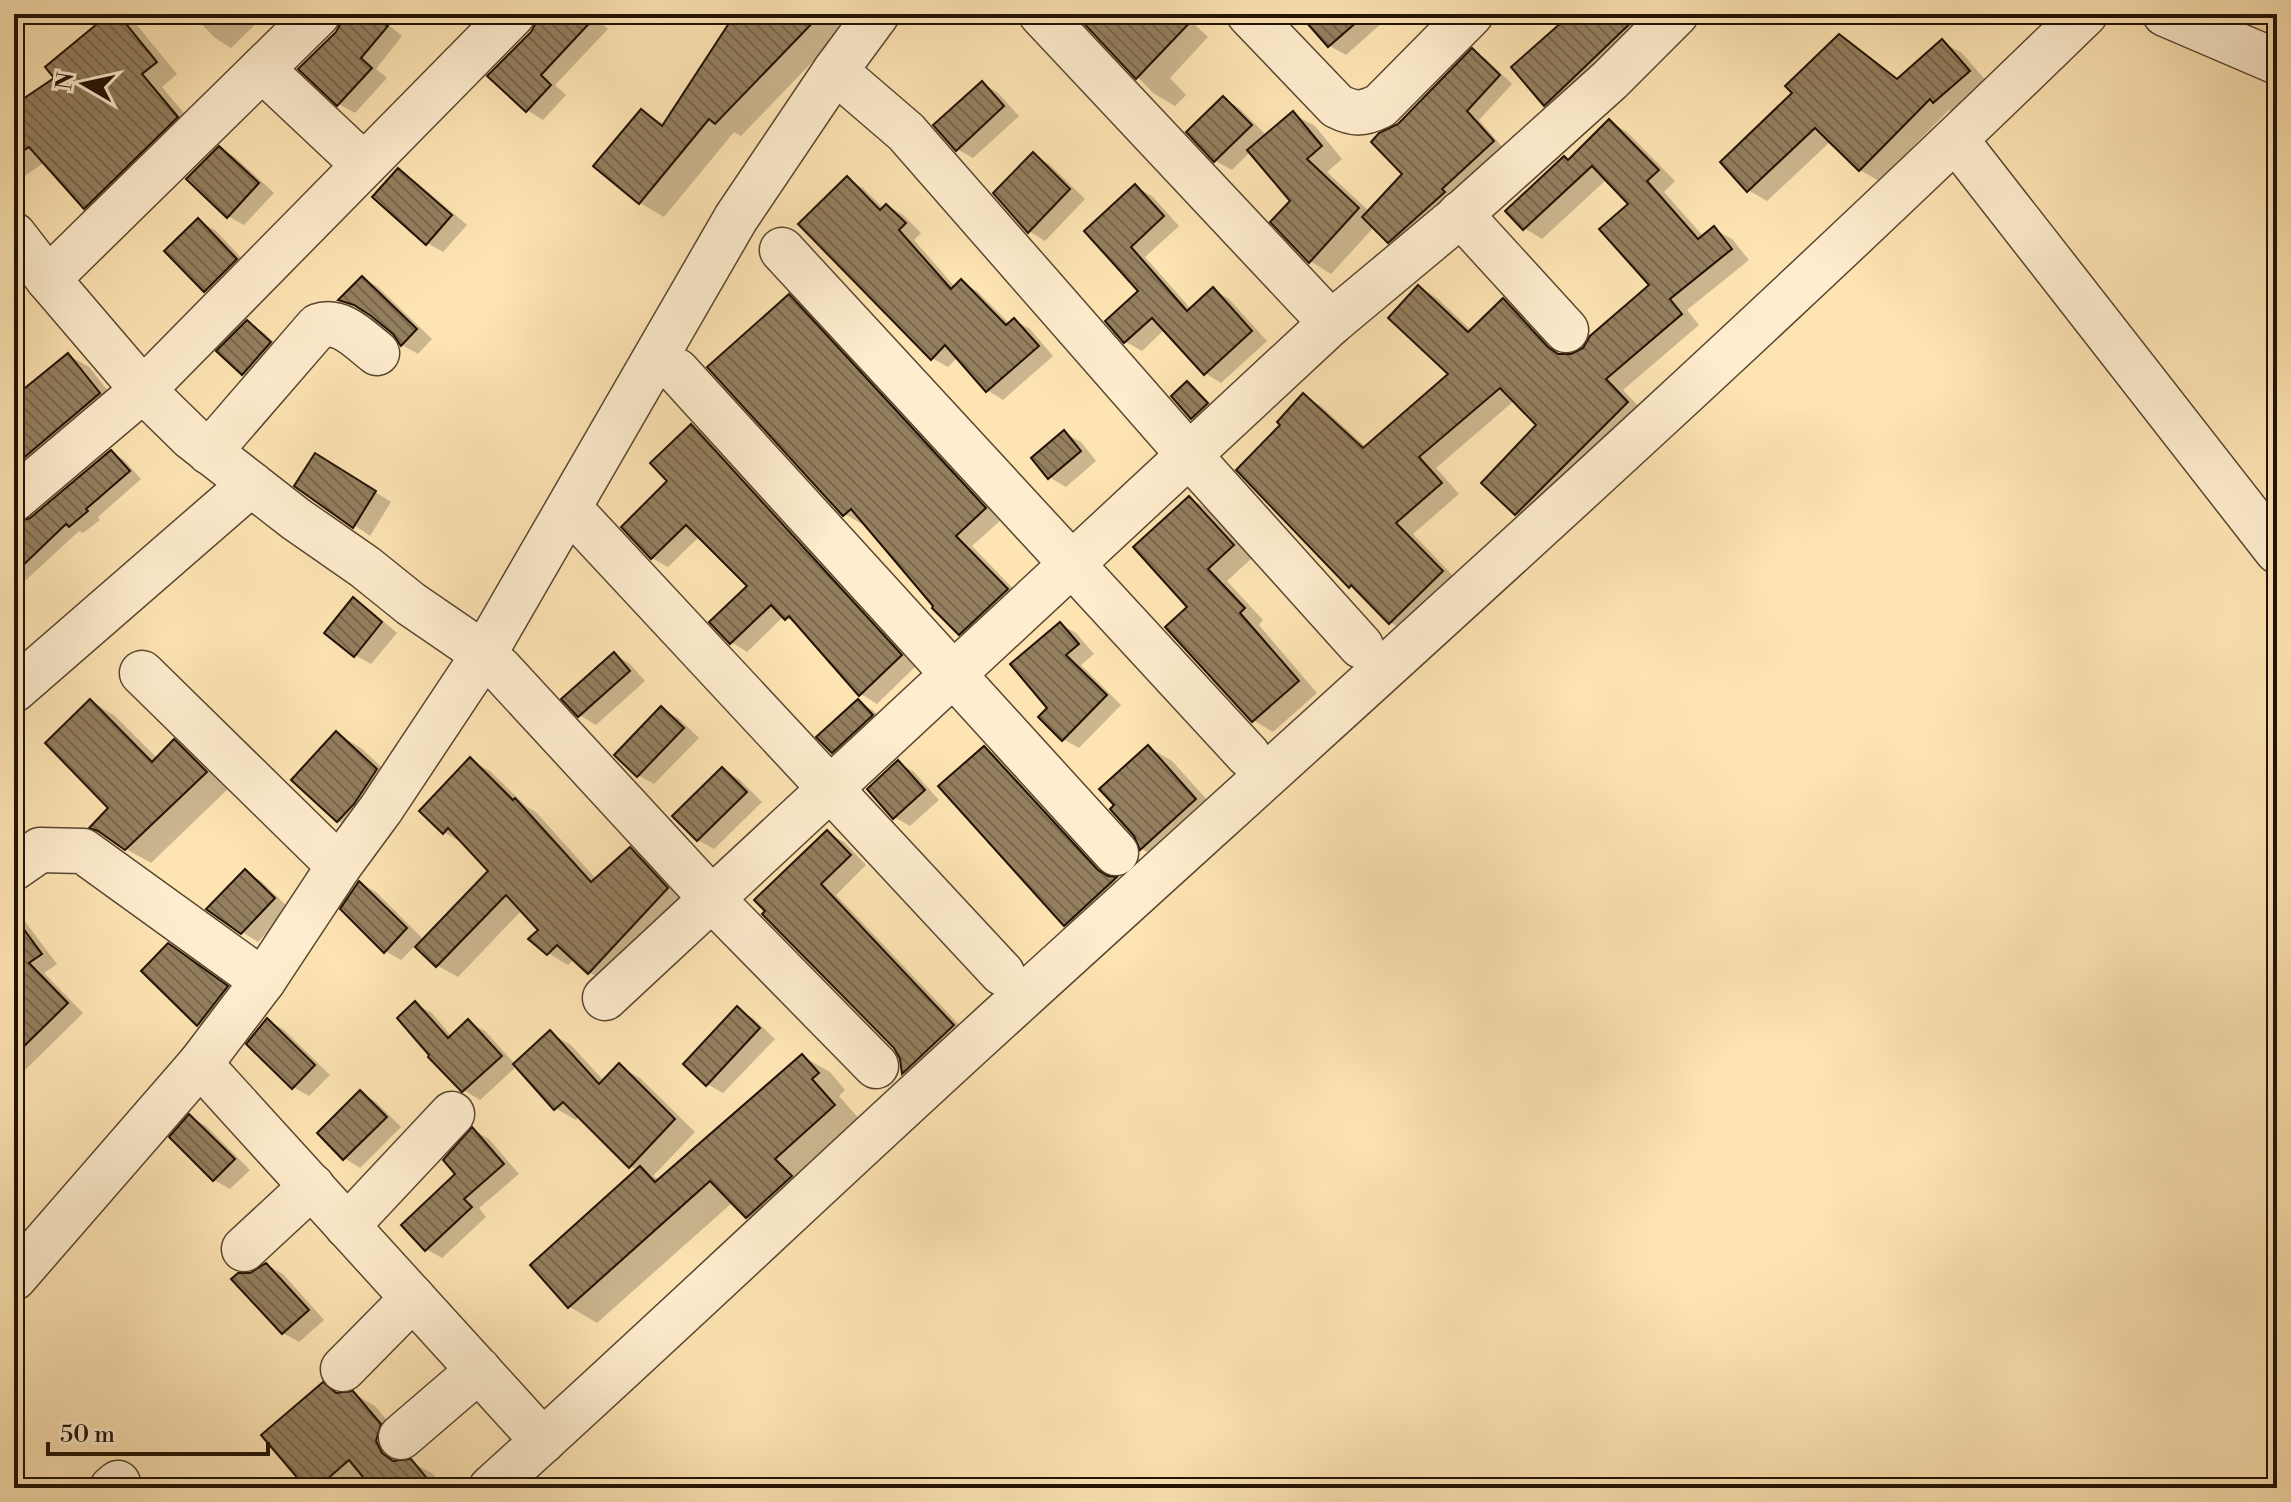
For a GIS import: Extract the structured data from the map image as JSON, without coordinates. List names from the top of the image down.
{
  "scale_bar": "50 m",
  "north": "left"
}
